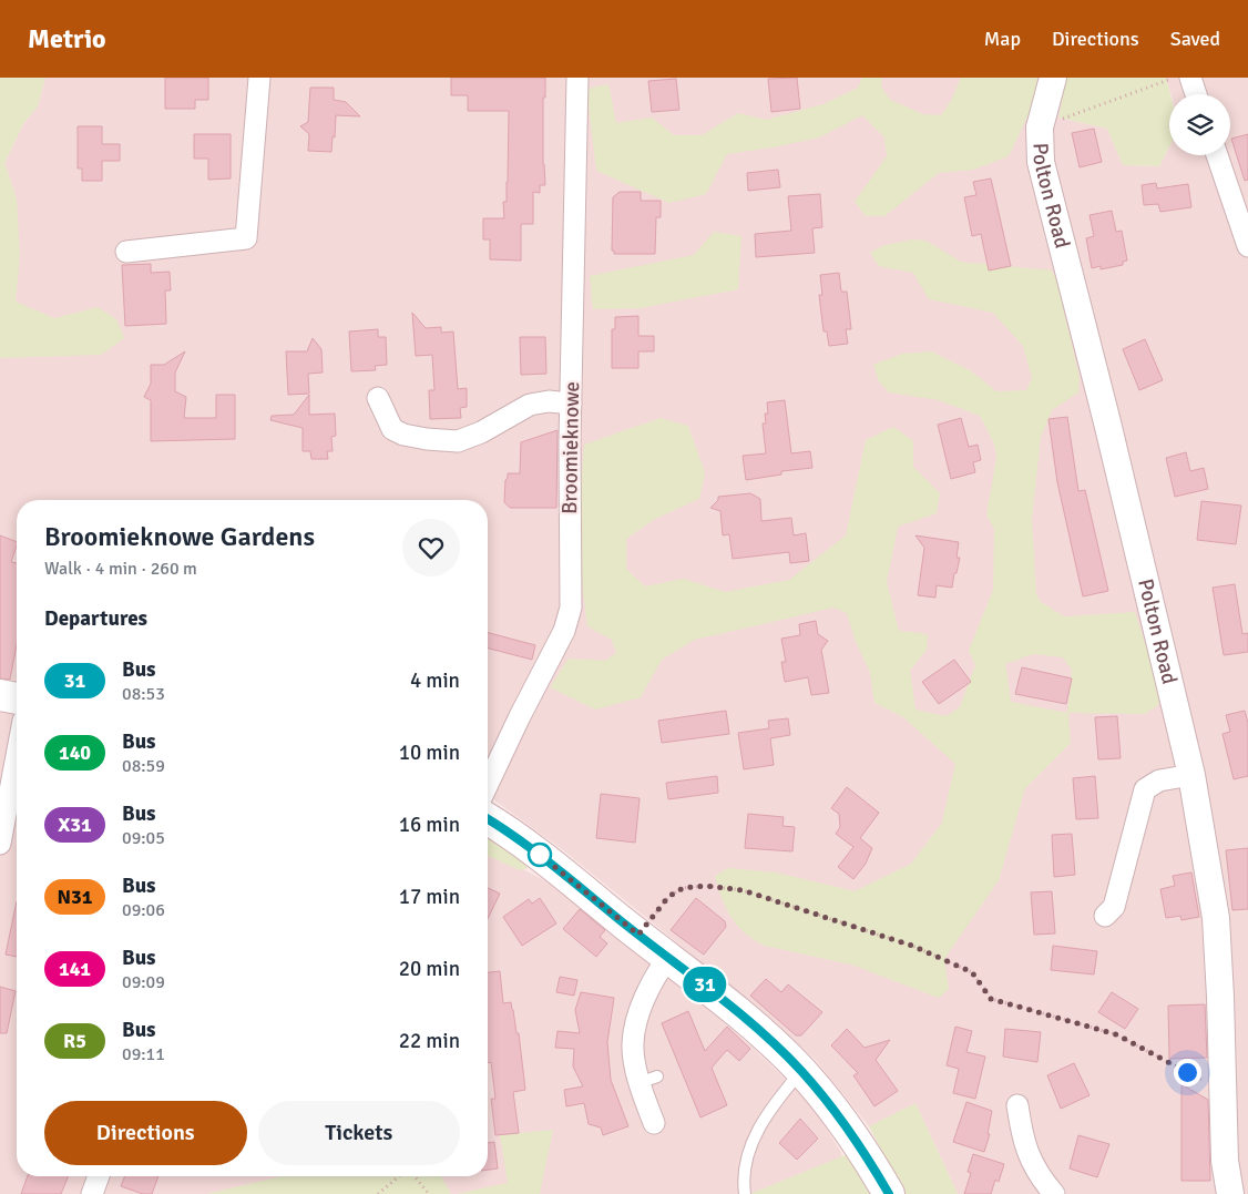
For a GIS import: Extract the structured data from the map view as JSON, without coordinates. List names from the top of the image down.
{
  "streets": {
    "street": ["Polton Road", "Broomieknowe"]
  },
  "lines": ["bus line 31"],
  "page": {
    "header": "Metrio",
    "nav": ["Map", "Directions", "Saved"],
    "on_map": "31",
    "heading": [
      ["Broomieknowe Gardens", "Walk · 4 min · 260 m"],
      "Departures"
    ],
    "list": [
      {
        "mark": "31",
        "name": "Bus",
        "note": "08:53",
        "value": "4 min"
      },
      {
        "mark": "140",
        "name": "Bus",
        "note": "08:59",
        "value": "10 min"
      },
      {
        "mark": "X31",
        "name": "Bus",
        "note": "09:05",
        "value": "16 min"
      },
      {
        "mark": "N31",
        "name": "Bus",
        "note": "09:06",
        "value": "17 min"
      },
      {
        "mark": "141",
        "name": "Bus",
        "note": "09:09",
        "value": "20 min"
      },
      {
        "mark": "R5",
        "name": "Bus",
        "note": "09:11",
        "value": "22 min"
      }
    ],
    "buttons": ["Directions", "Tickets"]
  }
}
